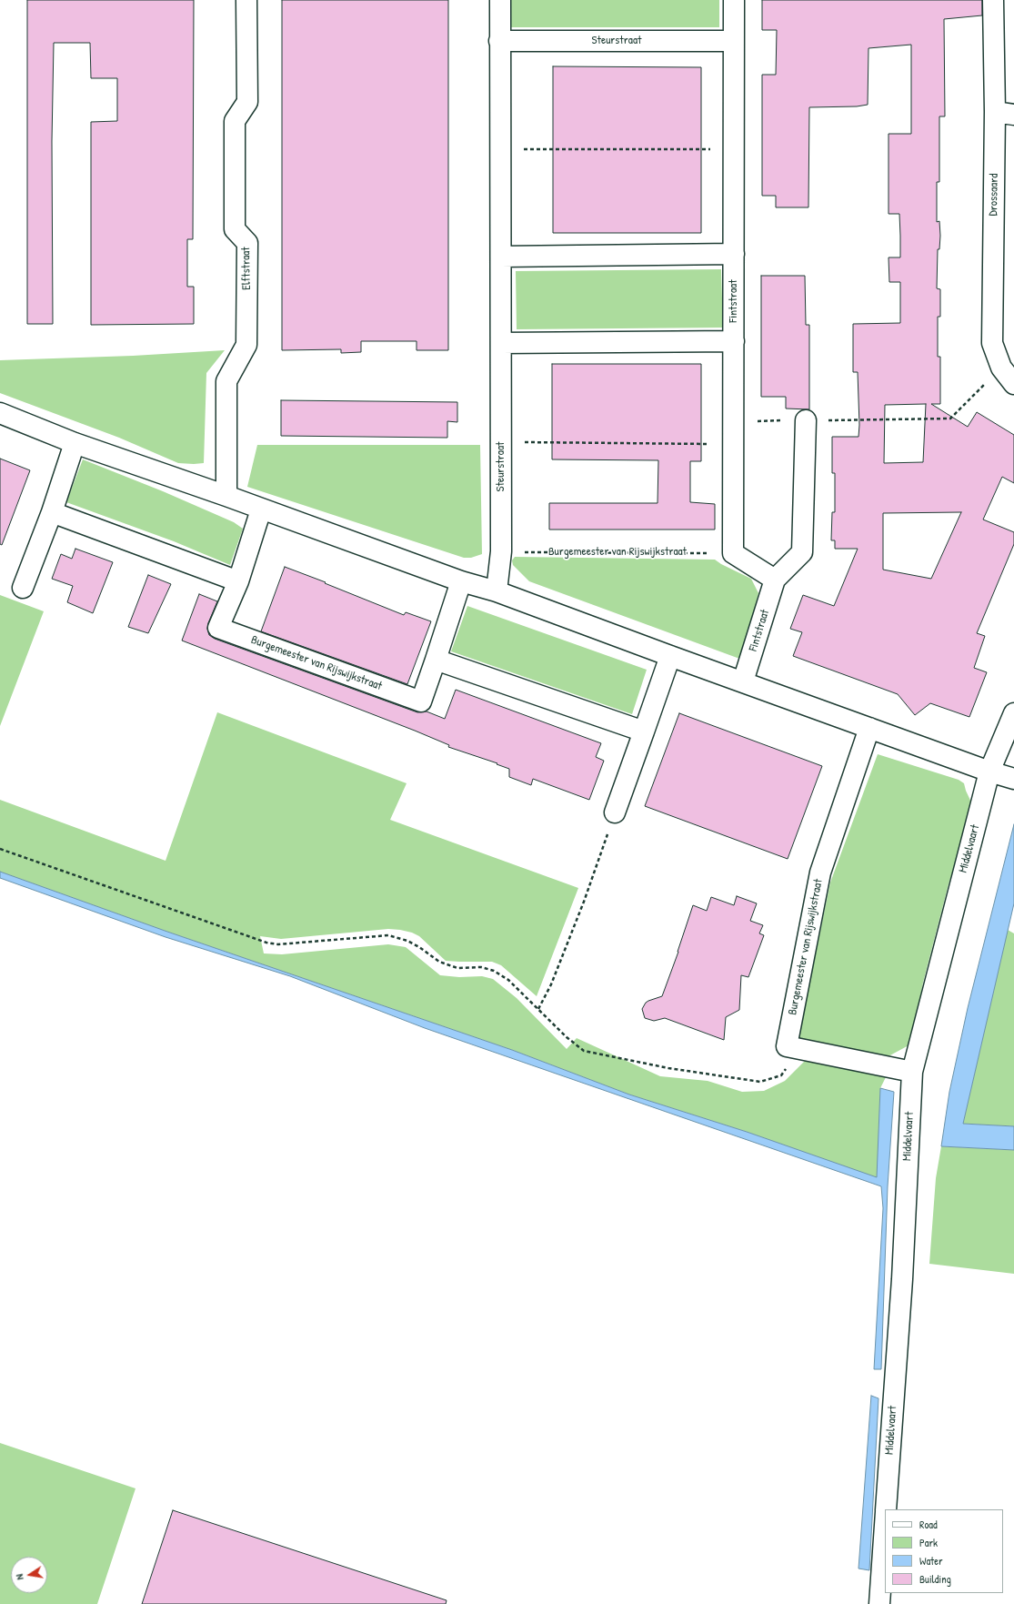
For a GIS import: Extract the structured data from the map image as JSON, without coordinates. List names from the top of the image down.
{
  "streets": {
    "street": [
      "Steurstraat",
      "Drossaard",
      "Elftstraat",
      "Fintstraat",
      "Burgemeester van Rijswijkstraat",
      "Middelvaart"
    ]
  },
  "crossings": [
    ["Steurstraat", "Fintstraat"],
    ["Steurstraat", "Burgemeester van Rijswijkstraat"],
    ["Fintstraat", "Burgemeester van Rijswijkstraat"],
    ["Burgemeester van Rijswijkstraat", "Middelvaart"]
  ],
  "legend": [
    "Road",
    "Park",
    "Water",
    "Building"
  ],
  "north": "left"
}
